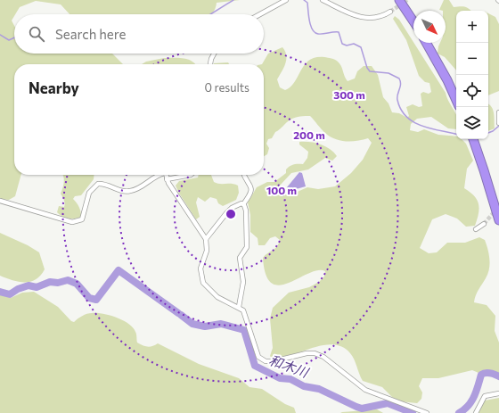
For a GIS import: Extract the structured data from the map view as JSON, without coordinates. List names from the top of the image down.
{
  "water": ["和木川"],
  "north": "bottom right",
  "page": {
    "map_buttons": ["+", "−"],
    "search": "Search here",
    "heading": ["Nearby", "0 results"]
  },
  "rings": ["300 m", "200 m", "100 m"]
}
